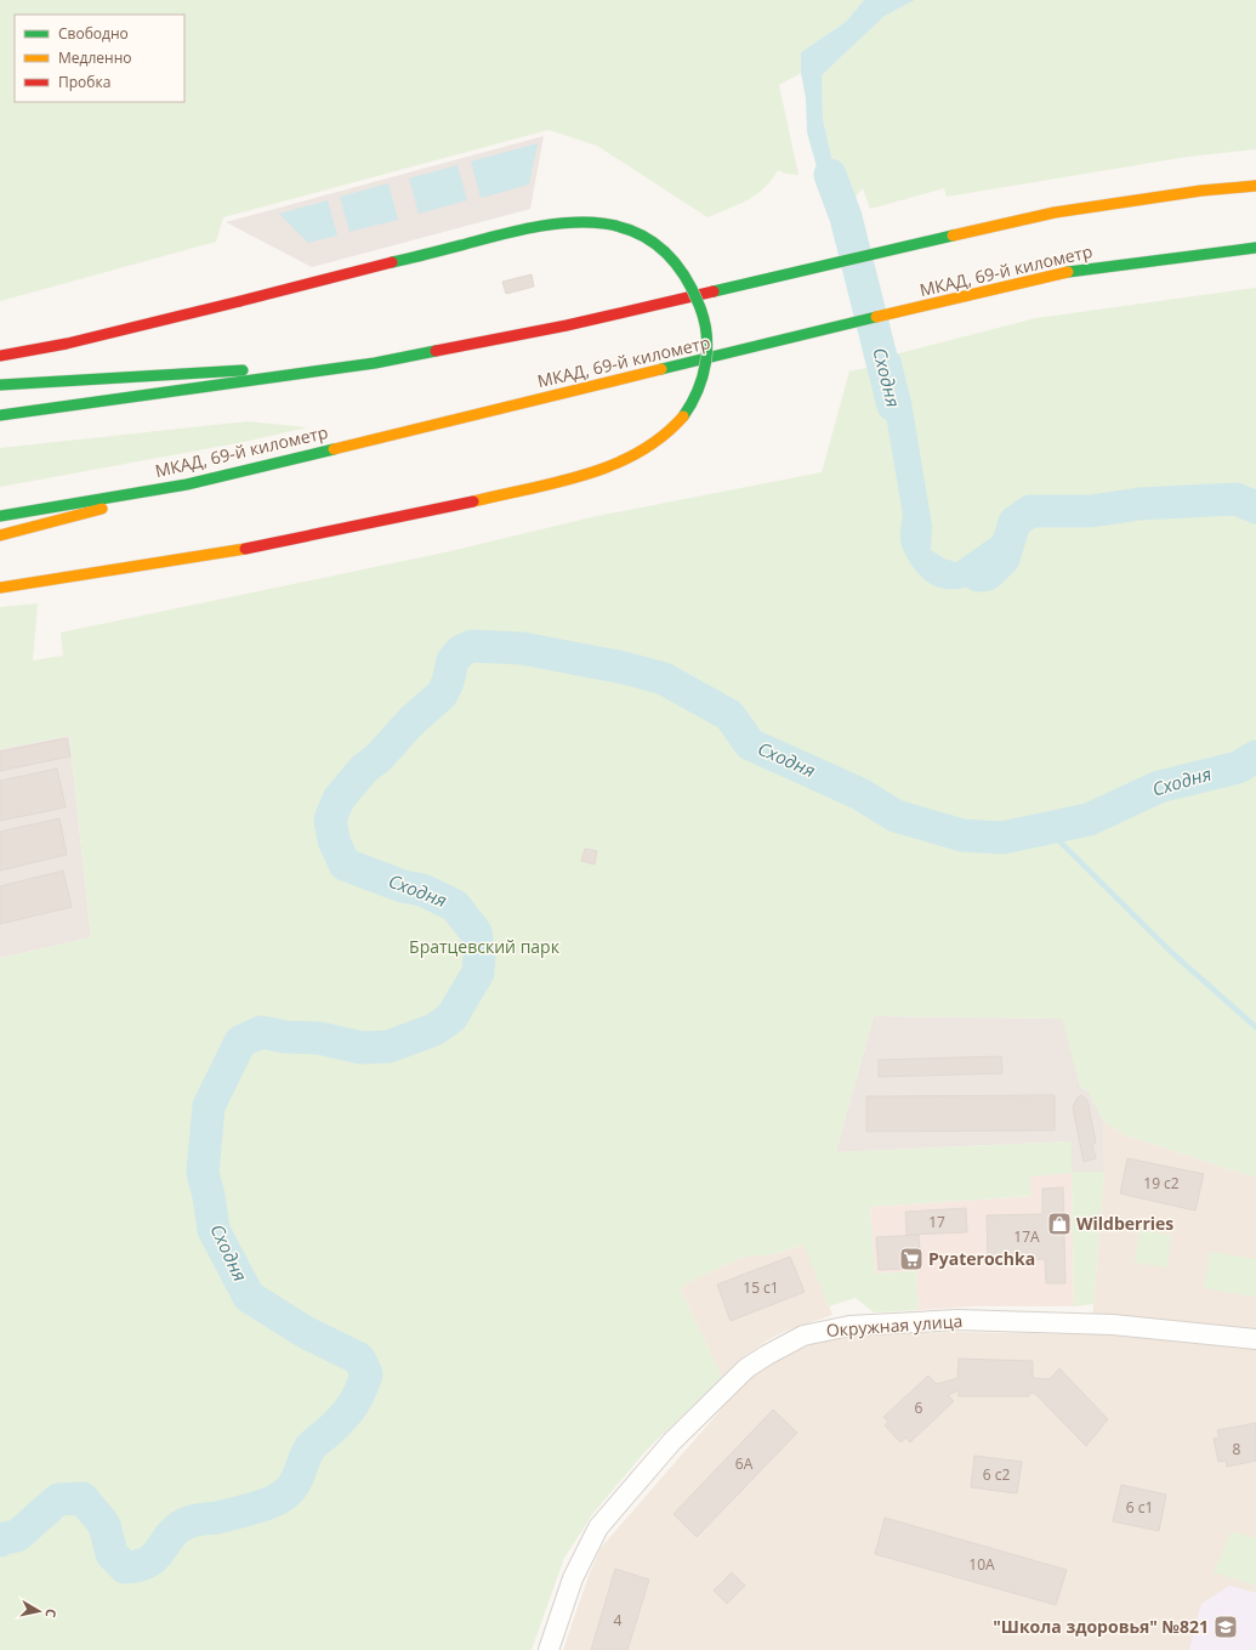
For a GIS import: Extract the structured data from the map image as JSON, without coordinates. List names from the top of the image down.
{
  "streets": {
    "main road": ["МКАД, 69-й километр"],
    "street": ["Окружная улица"]
  },
  "water": ["Сходня"],
  "parks": ["Братцевский парк"],
  "places": {
    "shop": ["Wildberries"],
    "supermarket": ["Pyaterochka"],
    "school or university": ["\"Школа здоровья\" №821"]
  },
  "house_numbers": [
    "19 с2",
    "17",
    "17А",
    "15 с1",
    "6",
    "8",
    "6А",
    "6 с2",
    "6 с1",
    "10А",
    "4"
  ],
  "legend": ["Свободно", "Медленно", "Пробка"],
  "north": "right"
}
